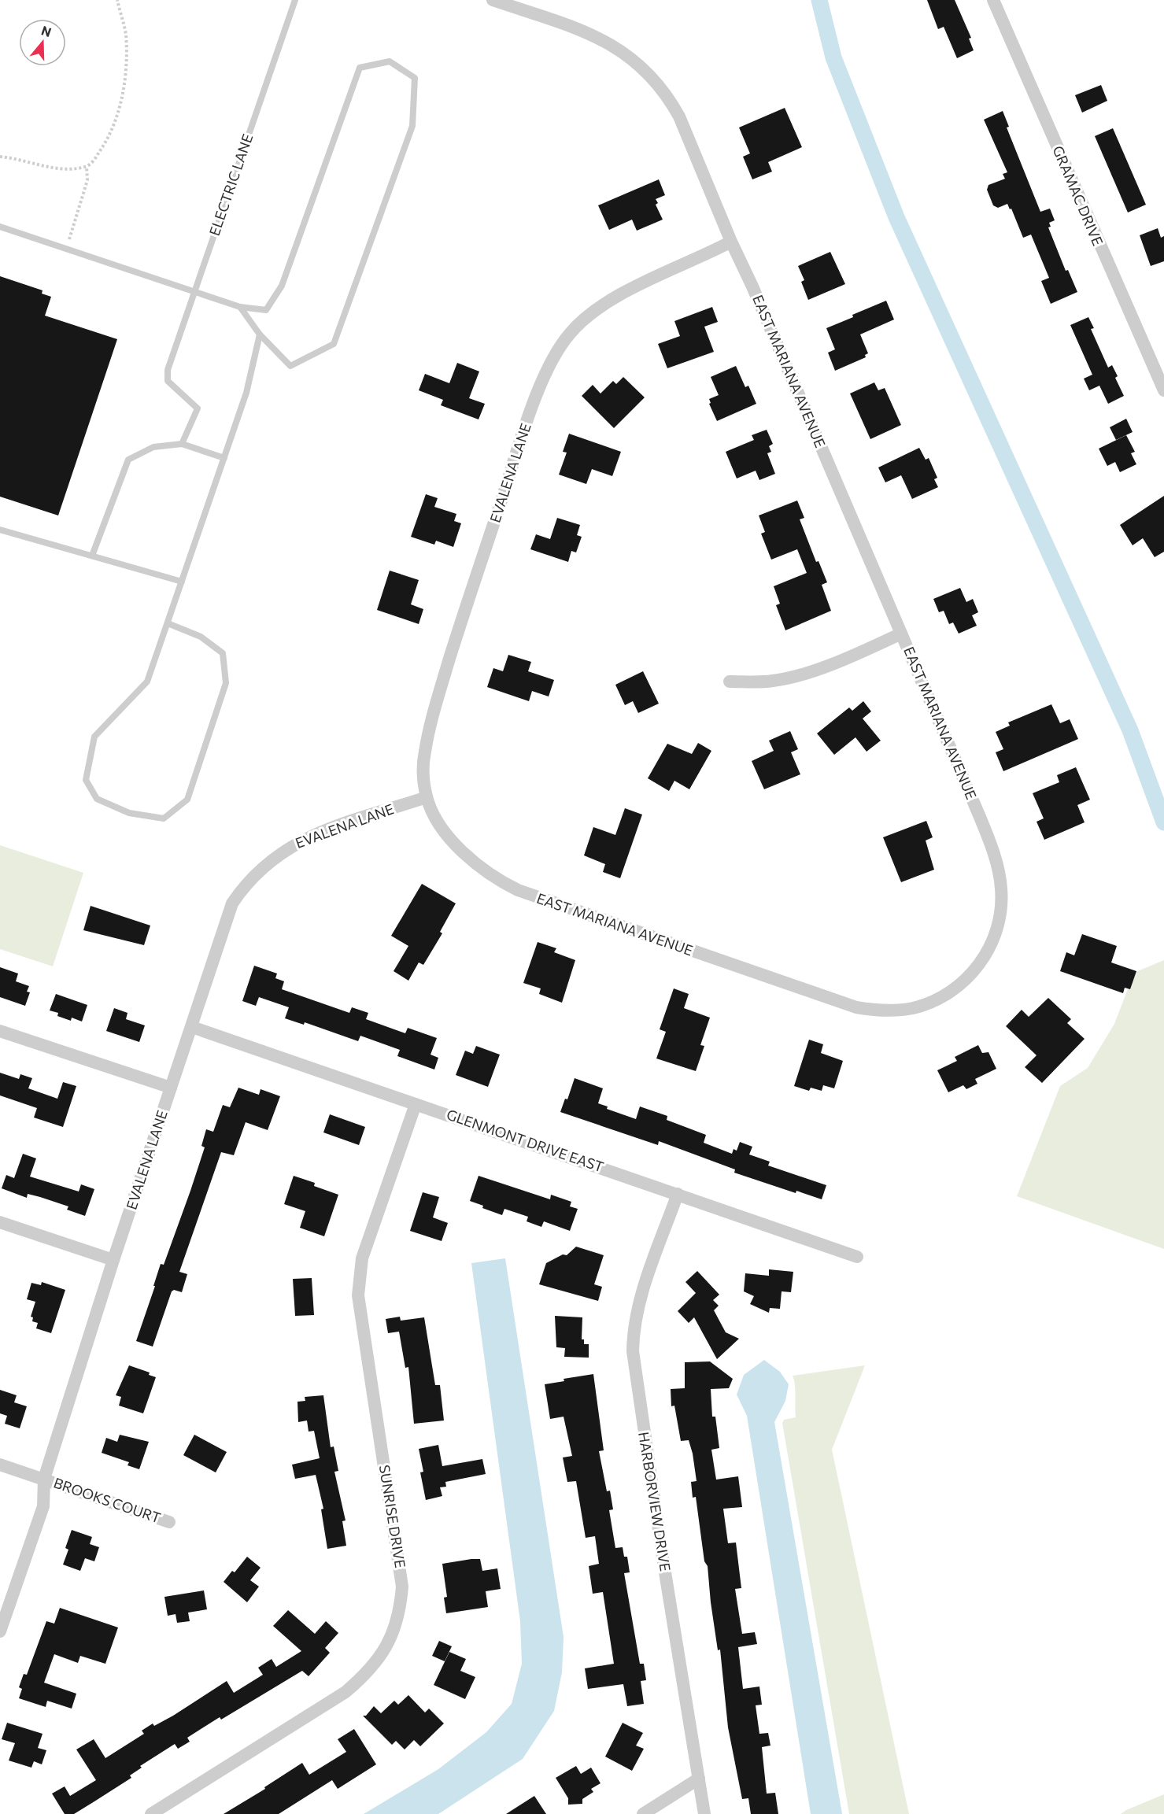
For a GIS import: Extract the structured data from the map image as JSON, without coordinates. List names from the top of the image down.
{
  "streets": {
    "street": [
      "GRAMAC DRIVE",
      "EAST MARIANA AVENUE",
      "EVALENA LANE",
      "GLENMONT DRIVE EAST",
      "BROOKS COURT",
      "HARBORVIEW DRIVE",
      "SUNRISE DRIVE"
    ],
    "lane": ["ELECTRIC LANE"]
  },
  "crossings": [
    ["EAST MARIANA AVENUE", "EVALENA LANE"],
    ["EVALENA LANE", "GLENMONT DRIVE EAST"],
    ["EVALENA LANE", "BROOKS COURT"],
    ["GLENMONT DRIVE EAST", "HARBORVIEW DRIVE"],
    ["GLENMONT DRIVE EAST", "SUNRISE DRIVE"]
  ],
  "north": "top"
}
